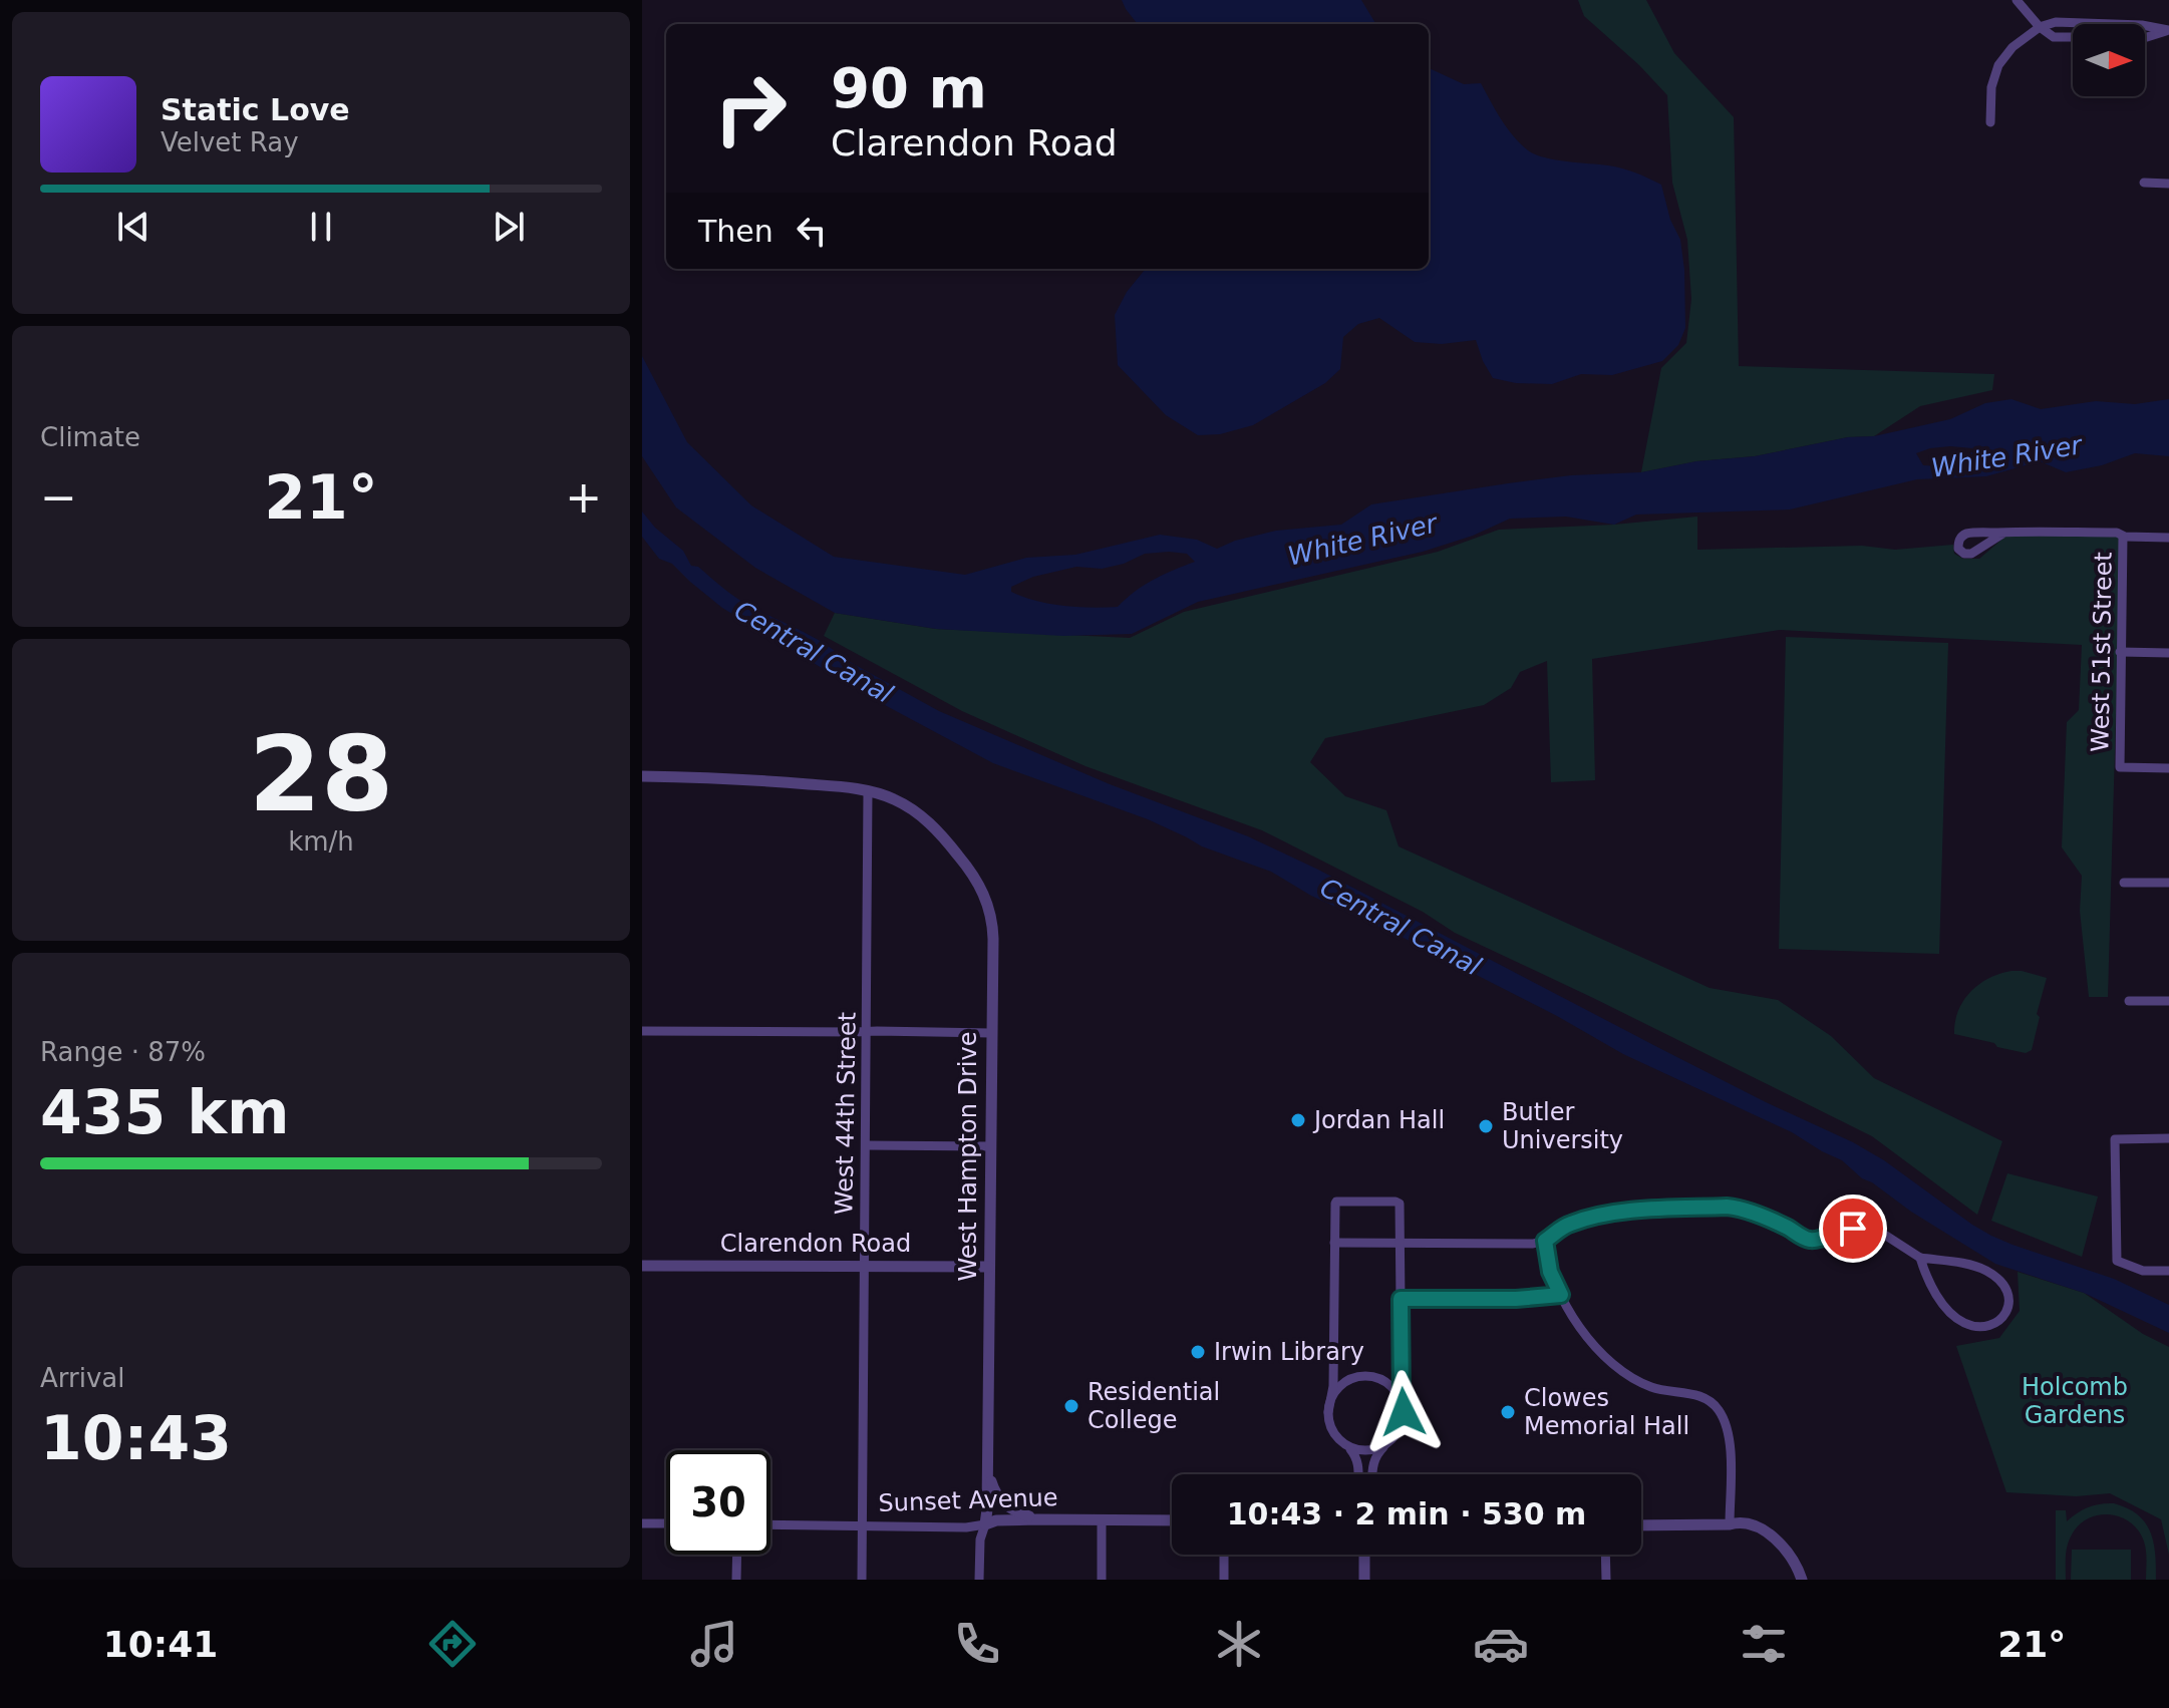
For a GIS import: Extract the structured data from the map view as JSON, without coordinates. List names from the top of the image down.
{
  "streets": {
    "street": [
      "West 51st Street",
      "West 44th Street",
      "West Hampton Drive",
      "Clarendon Road",
      "Sunset Avenue"
    ]
  },
  "crossings": [
    ["West 44th Street", "West Hampton Drive"],
    ["West 44th Street", "Clarendon Road"],
    ["West 44th Street", "Sunset Avenue"],
    ["West Hampton Drive", "Clarendon Road"],
    ["West Hampton Drive", "Sunset Avenue"]
  ],
  "water": ["White River", "Central Canal"],
  "parks": ["Holcomb Gardens"],
  "places": [
    "Jordan Hall",
    "Butler University",
    "Irwin Library",
    "Residential College",
    "Clowes Memorial Hall"
  ],
  "north": "right",
  "page": {
    "turn": ["90 m", "Clarendon Road"],
    "song": ["Static Love", "Velvet Ray"],
    "then": "Then",
    "tile": [
      "Climate",
      ["28", "km/h"],
      ["Range · 87%", "435 km"],
      ["Arrival", "10:43"]
    ],
    "heat": ["−", "21°", "+"],
    "limit": "30",
    "trip": "10:43 · 2 min · 530 m",
    "tabs": ["10:41", "21°"]
  }
}
